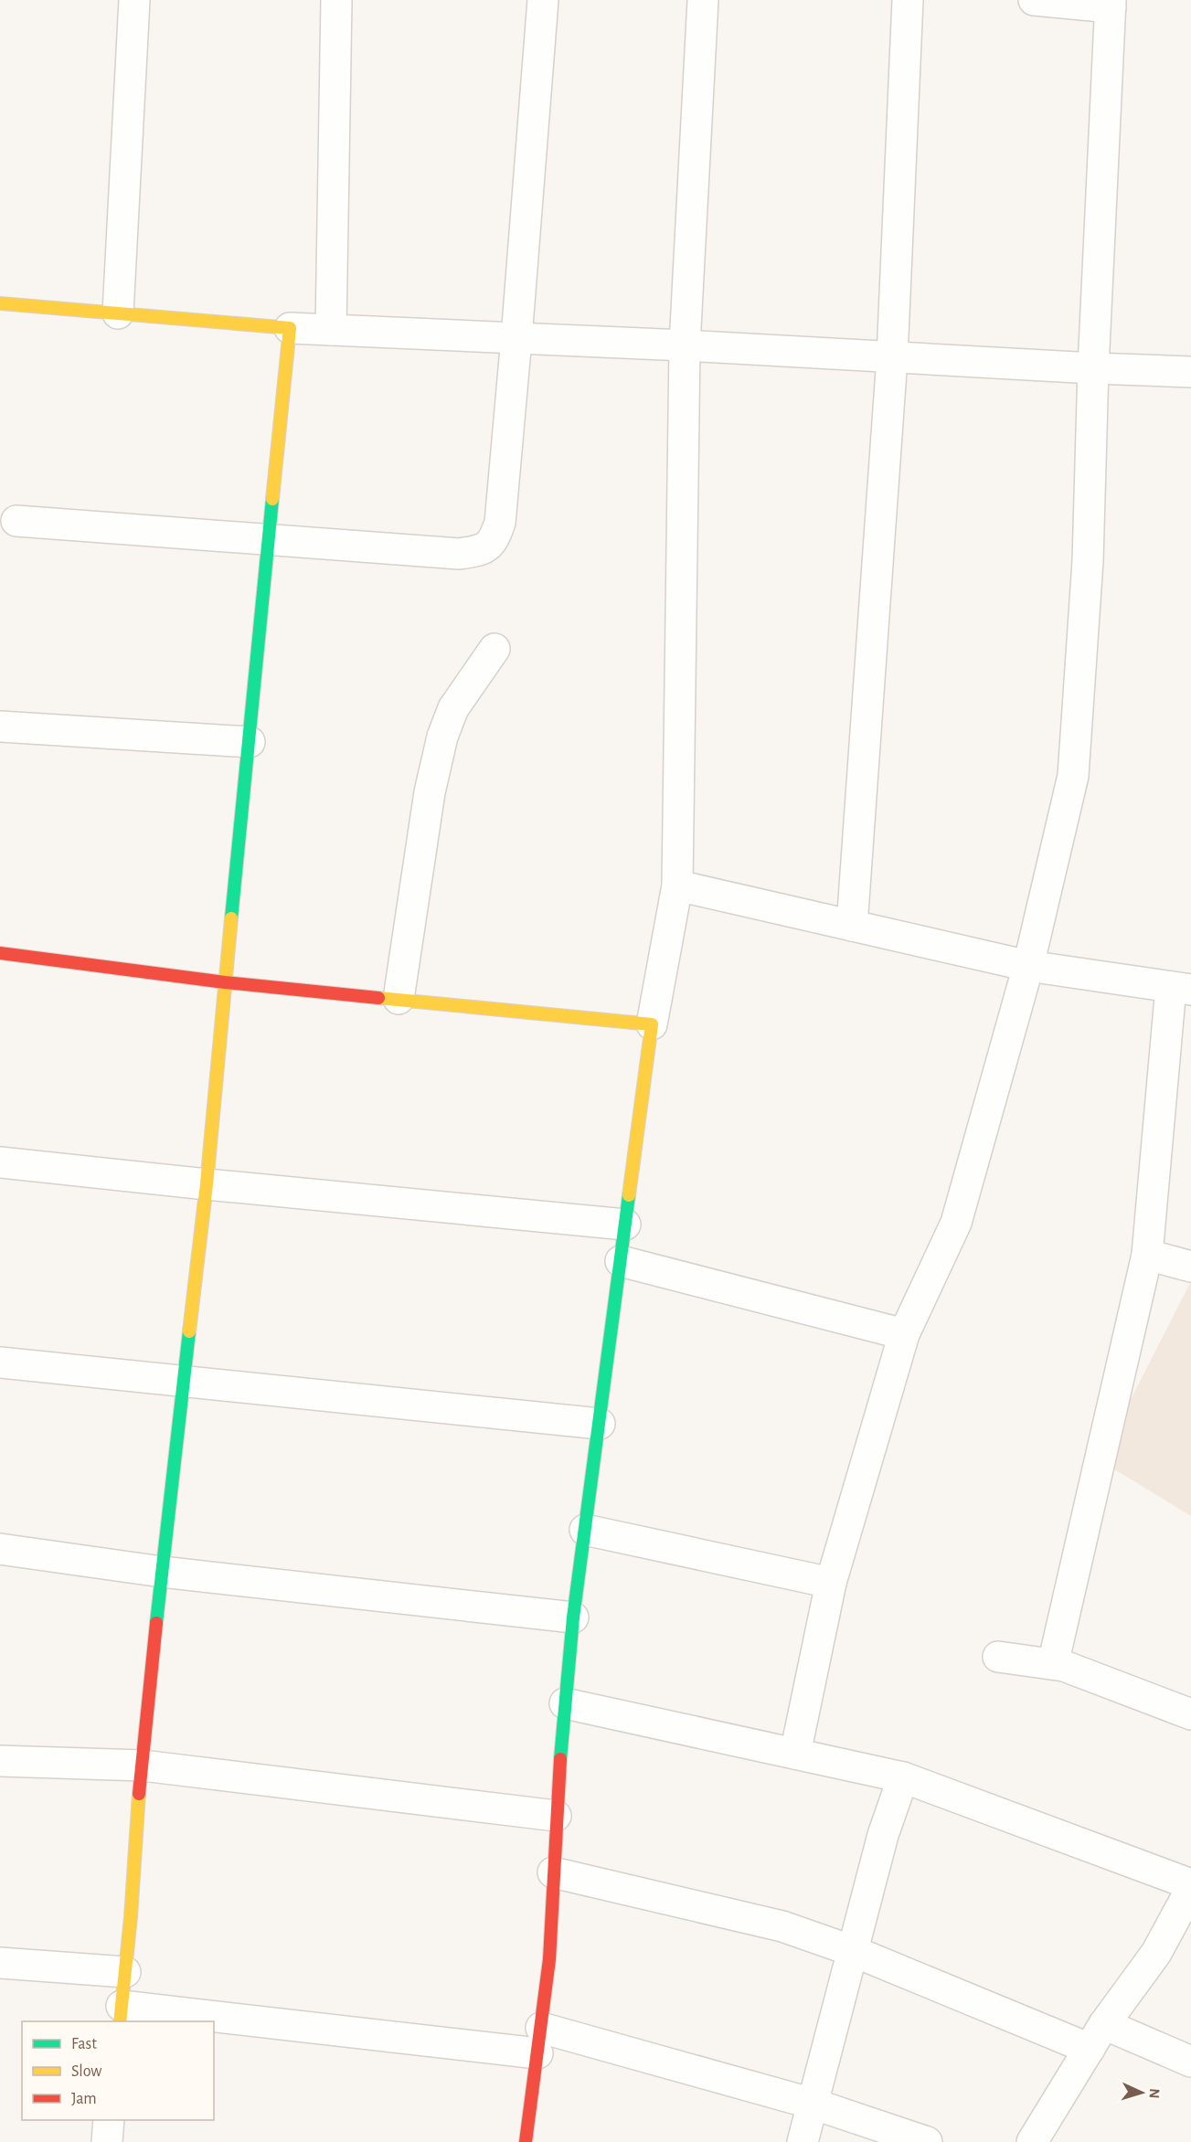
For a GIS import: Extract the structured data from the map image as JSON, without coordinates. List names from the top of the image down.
{
  "legend": ["Fast", "Slow", "Jam"],
  "north": "right"
}
